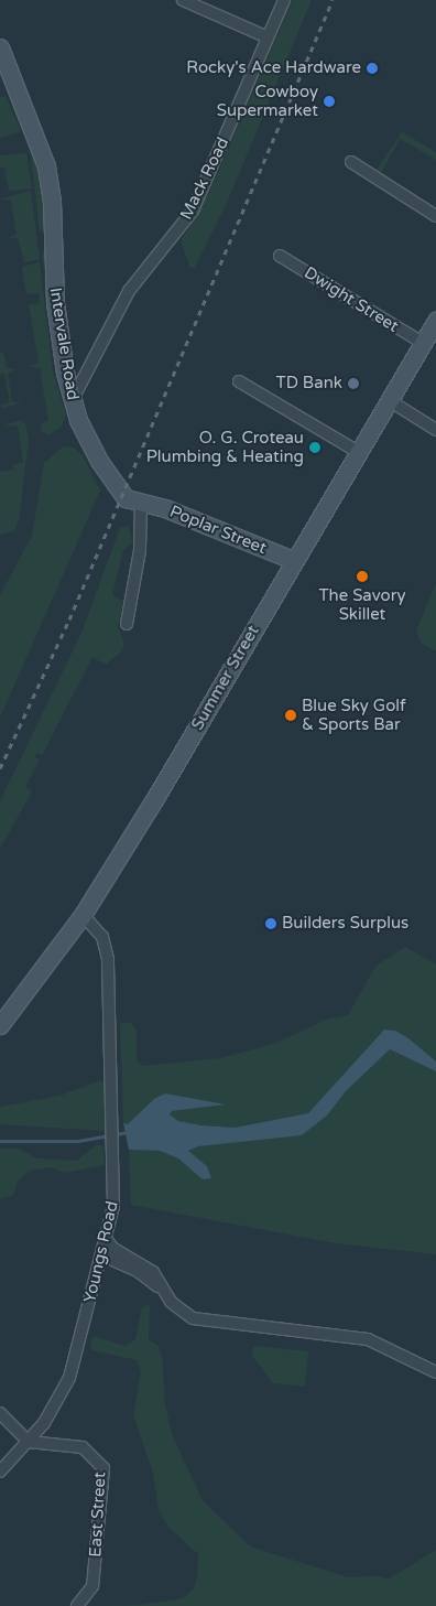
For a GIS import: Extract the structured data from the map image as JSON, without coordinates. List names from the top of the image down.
{
  "streets": {
    "main road": ["Intervale Road", "Poplar Street", "Summer Street"],
    "street": [
      "Mack Road",
      "Dwight Street",
      "Youngs Road",
      "East Street"
    ]
  },
  "crossings": [
    ["Mack Road", "Intervale Road"],
    ["Dwight Street", "Summer Street"],
    ["Intervale Road", "Poplar Street"],
    ["Poplar Street", "Summer Street"],
    ["Summer Street", "Youngs Road"],
    ["Youngs Road", "East Street"]
  ],
  "places": [
    "Rocky's Ace Hardware",
    "Cowboy Supermarket",
    "TD Bank",
    "O. G. Croteau Plumbing & Heating",
    "The Savory Skillet",
    "Blue Sky Golf & Sports Bar",
    "Builders Surplus"
  ]
}
